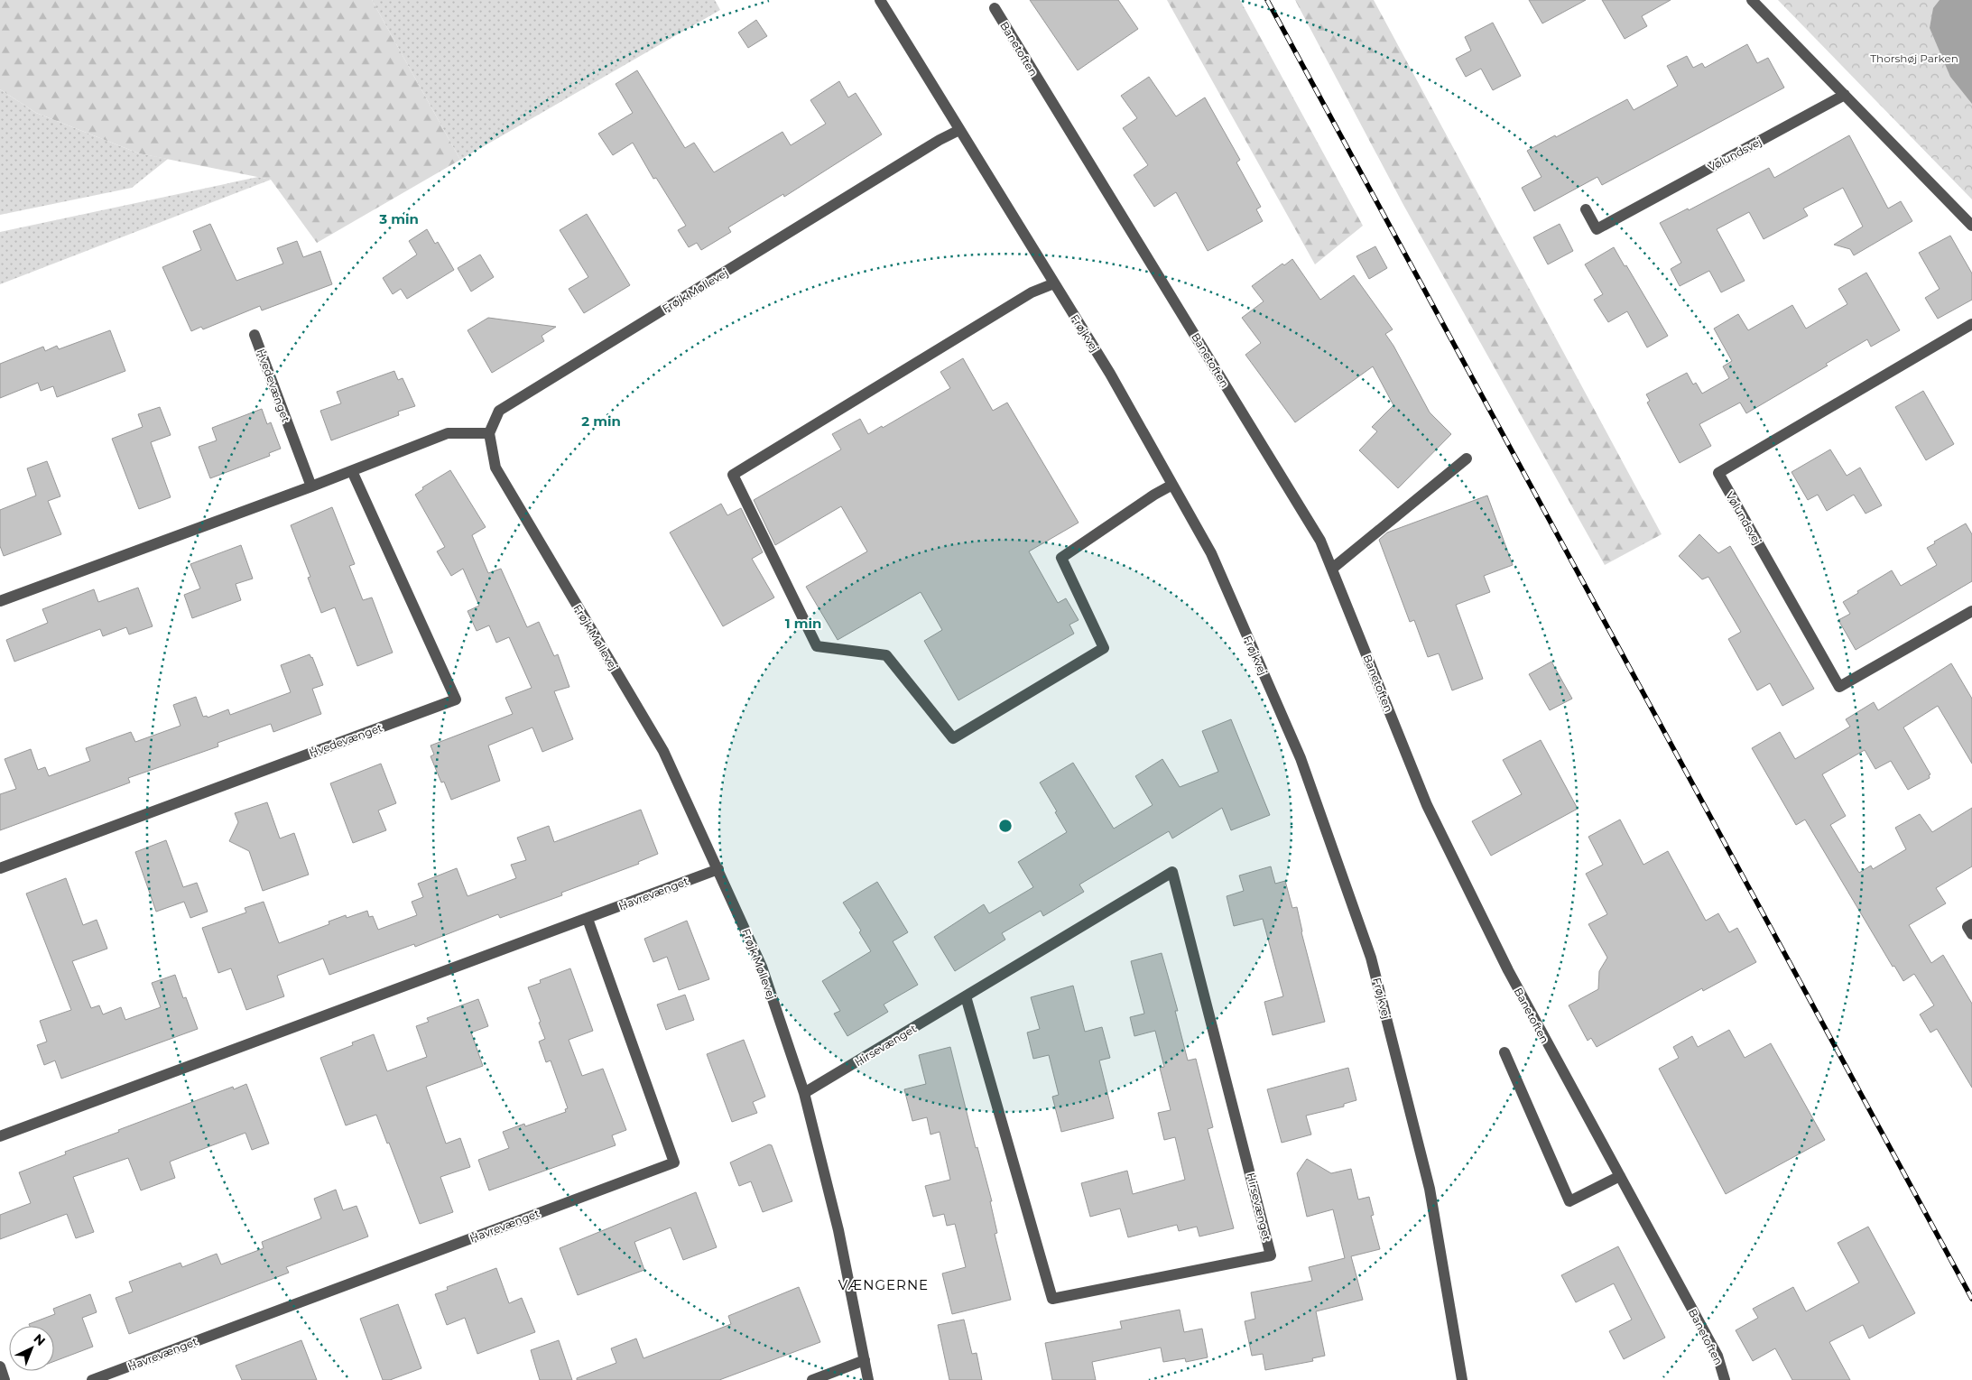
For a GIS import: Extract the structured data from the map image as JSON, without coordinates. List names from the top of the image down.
{
  "streets": {
    "street": [
      "Banetoften",
      "Vølundsvej",
      "Frøjk Møllevej",
      "Frøjkvej",
      "Hvedevænget",
      "Havrevænget",
      "Hirsevænget"
    ]
  },
  "crossings": [
    ["Frøjk Møllevej", "Frøjkvej"],
    ["Frøjk Møllevej", "Havrevænget"],
    ["Frøjk Møllevej", "Hirsevænget"]
  ],
  "districts": ["VÆNGERNE"],
  "parks": ["Thorshøj Parken"],
  "north": "top right",
  "rings": ["3 min", "2 min", "1 min"]
}
